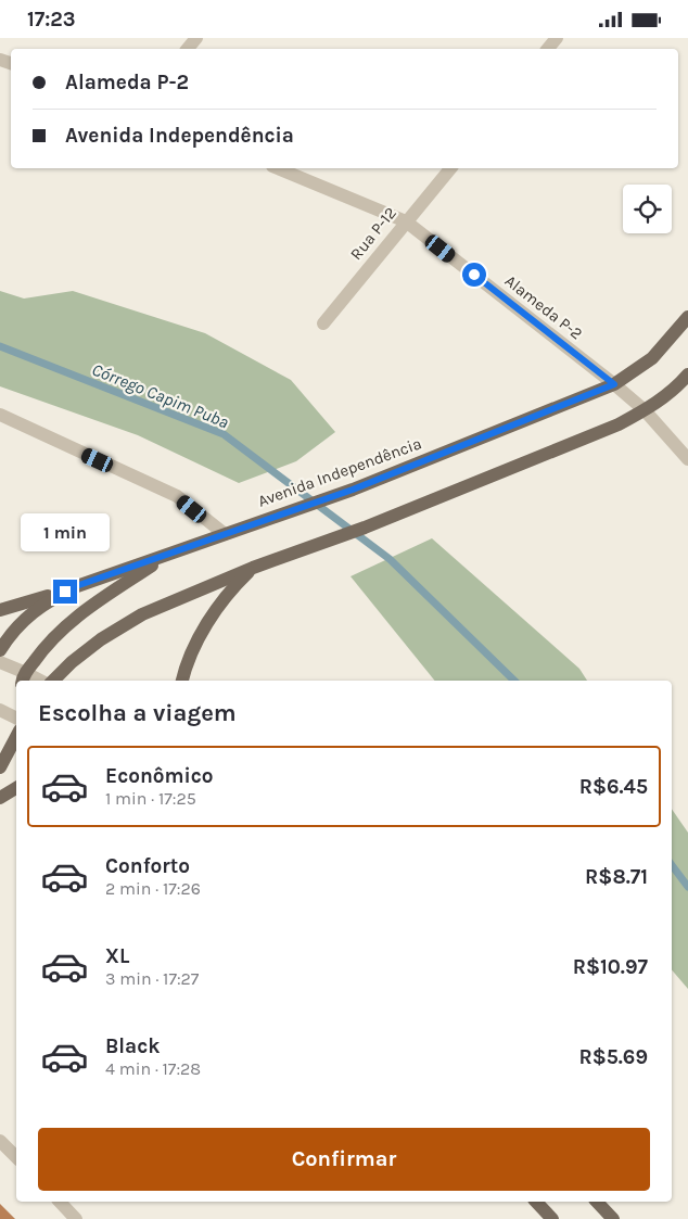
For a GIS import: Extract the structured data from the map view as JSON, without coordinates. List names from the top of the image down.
{
  "streets": {
    "main road": ["Avenida Independência"],
    "street": ["Rua P-12", "Alameda P-2"]
  },
  "crossings": [
    ["Rua P-12", "Alameda P-2"],
    ["Alameda P-2", "Avenida Independência"]
  ],
  "water": ["Córrego Capim Puba"],
  "page": {
    "status": "17:23",
    "banner": ["Alameda P-2", "Avenida Independência"],
    "bubble": "1 min",
    "heading": "Escolha a viagem",
    "list": [
      {
        "name": "Econômico",
        "note": "1 min · 17:25",
        "value": "R$6.45"
      },
      {
        "name": "Conforto",
        "note": "2 min · 17:26",
        "value": "R$8.71"
      },
      {
        "name": "XL",
        "note": "3 min · 17:27",
        "value": "R$10.97"
      },
      {
        "name": "Black",
        "note": "4 min · 17:28",
        "value": "R$5.69"
      }
    ],
    "buttons": "Confirmar"
  }
}
